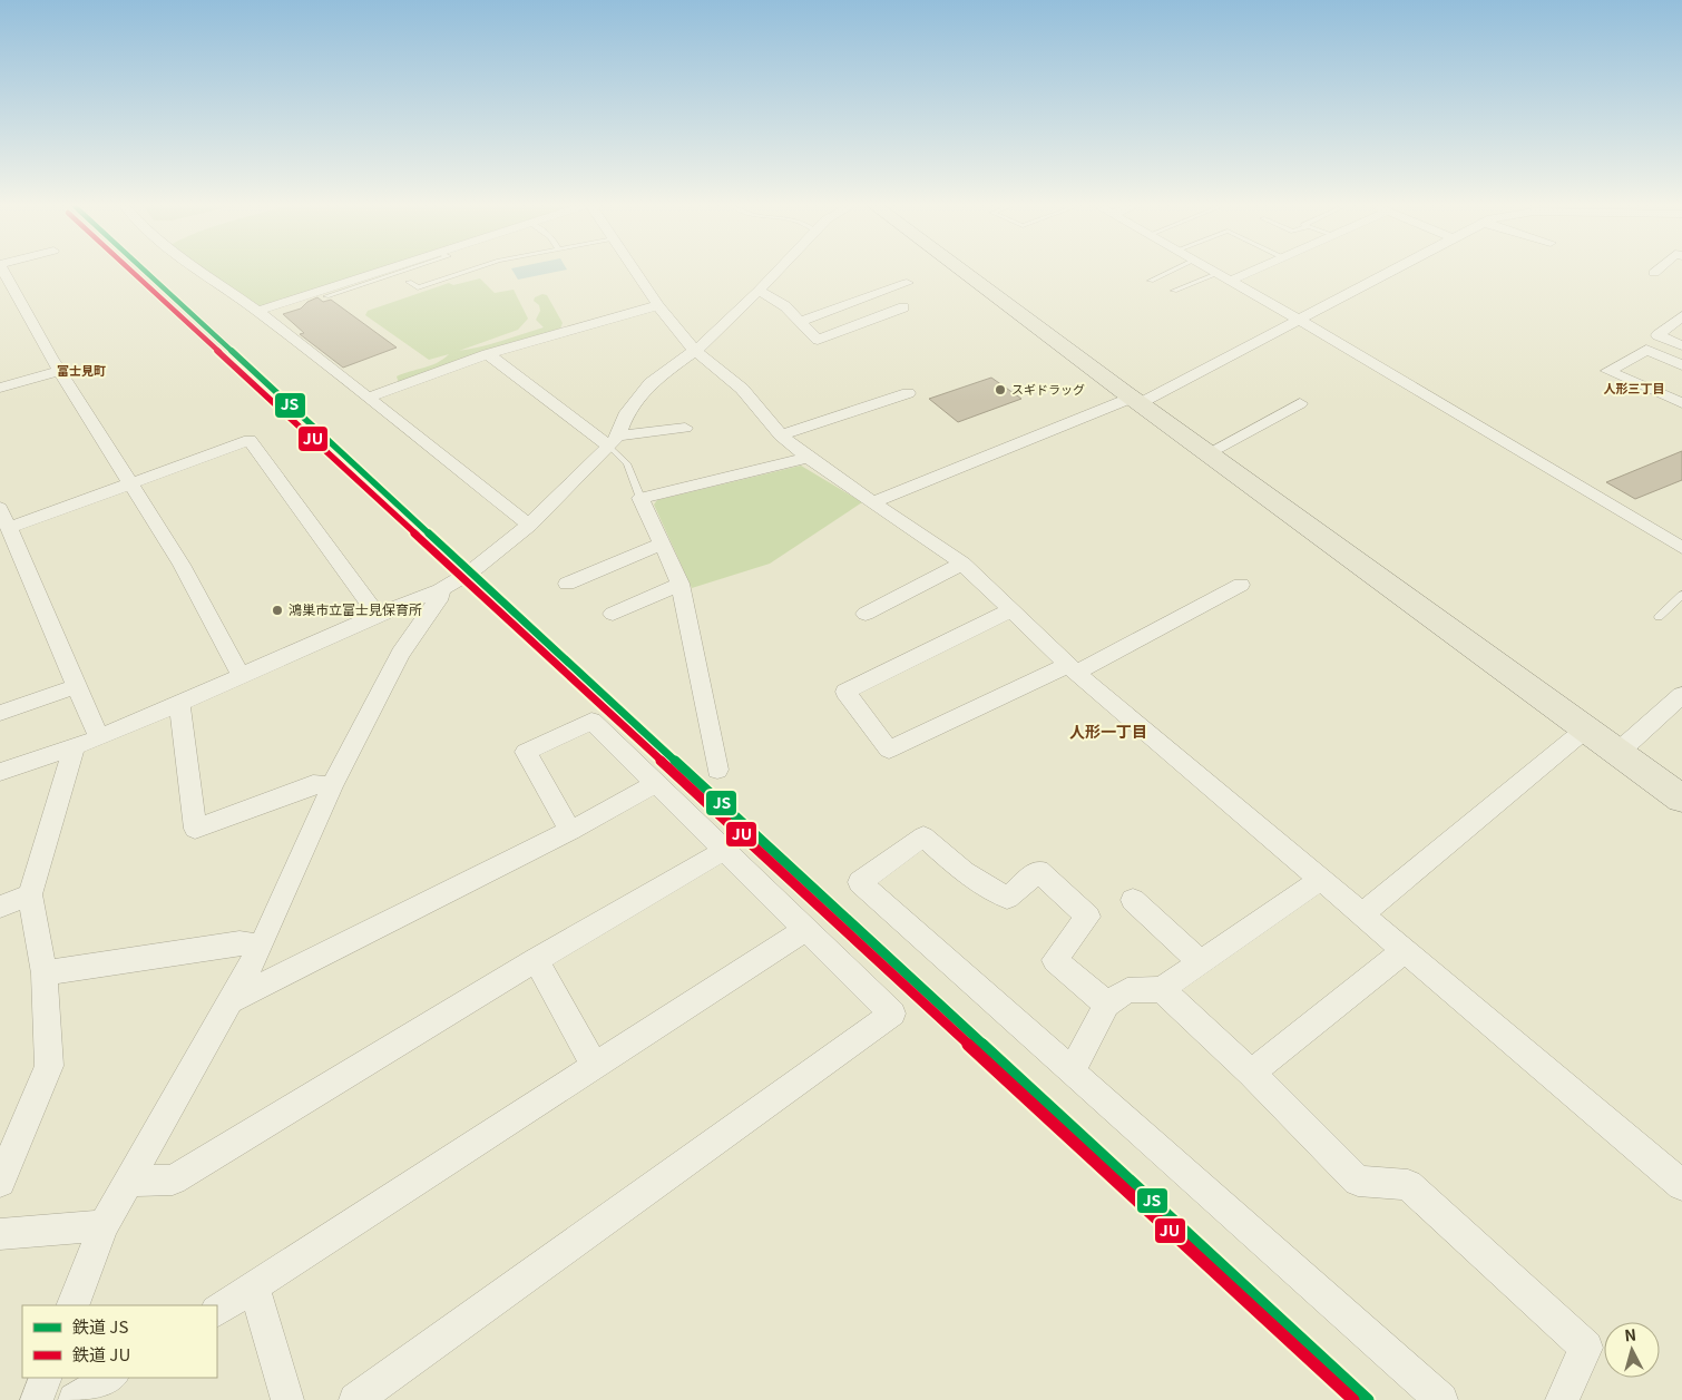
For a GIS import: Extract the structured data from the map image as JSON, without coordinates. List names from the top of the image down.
{
  "districts": ["富士見町", "人形三丁目", "人形一丁目"],
  "places": ["スギドラッグ", "鴻巣市立富士見保育所"],
  "lines": ["rail line JS", "rail line JU"],
  "legend": ["鉄道 JS", "鉄道 JU"],
  "north": "top"
}
